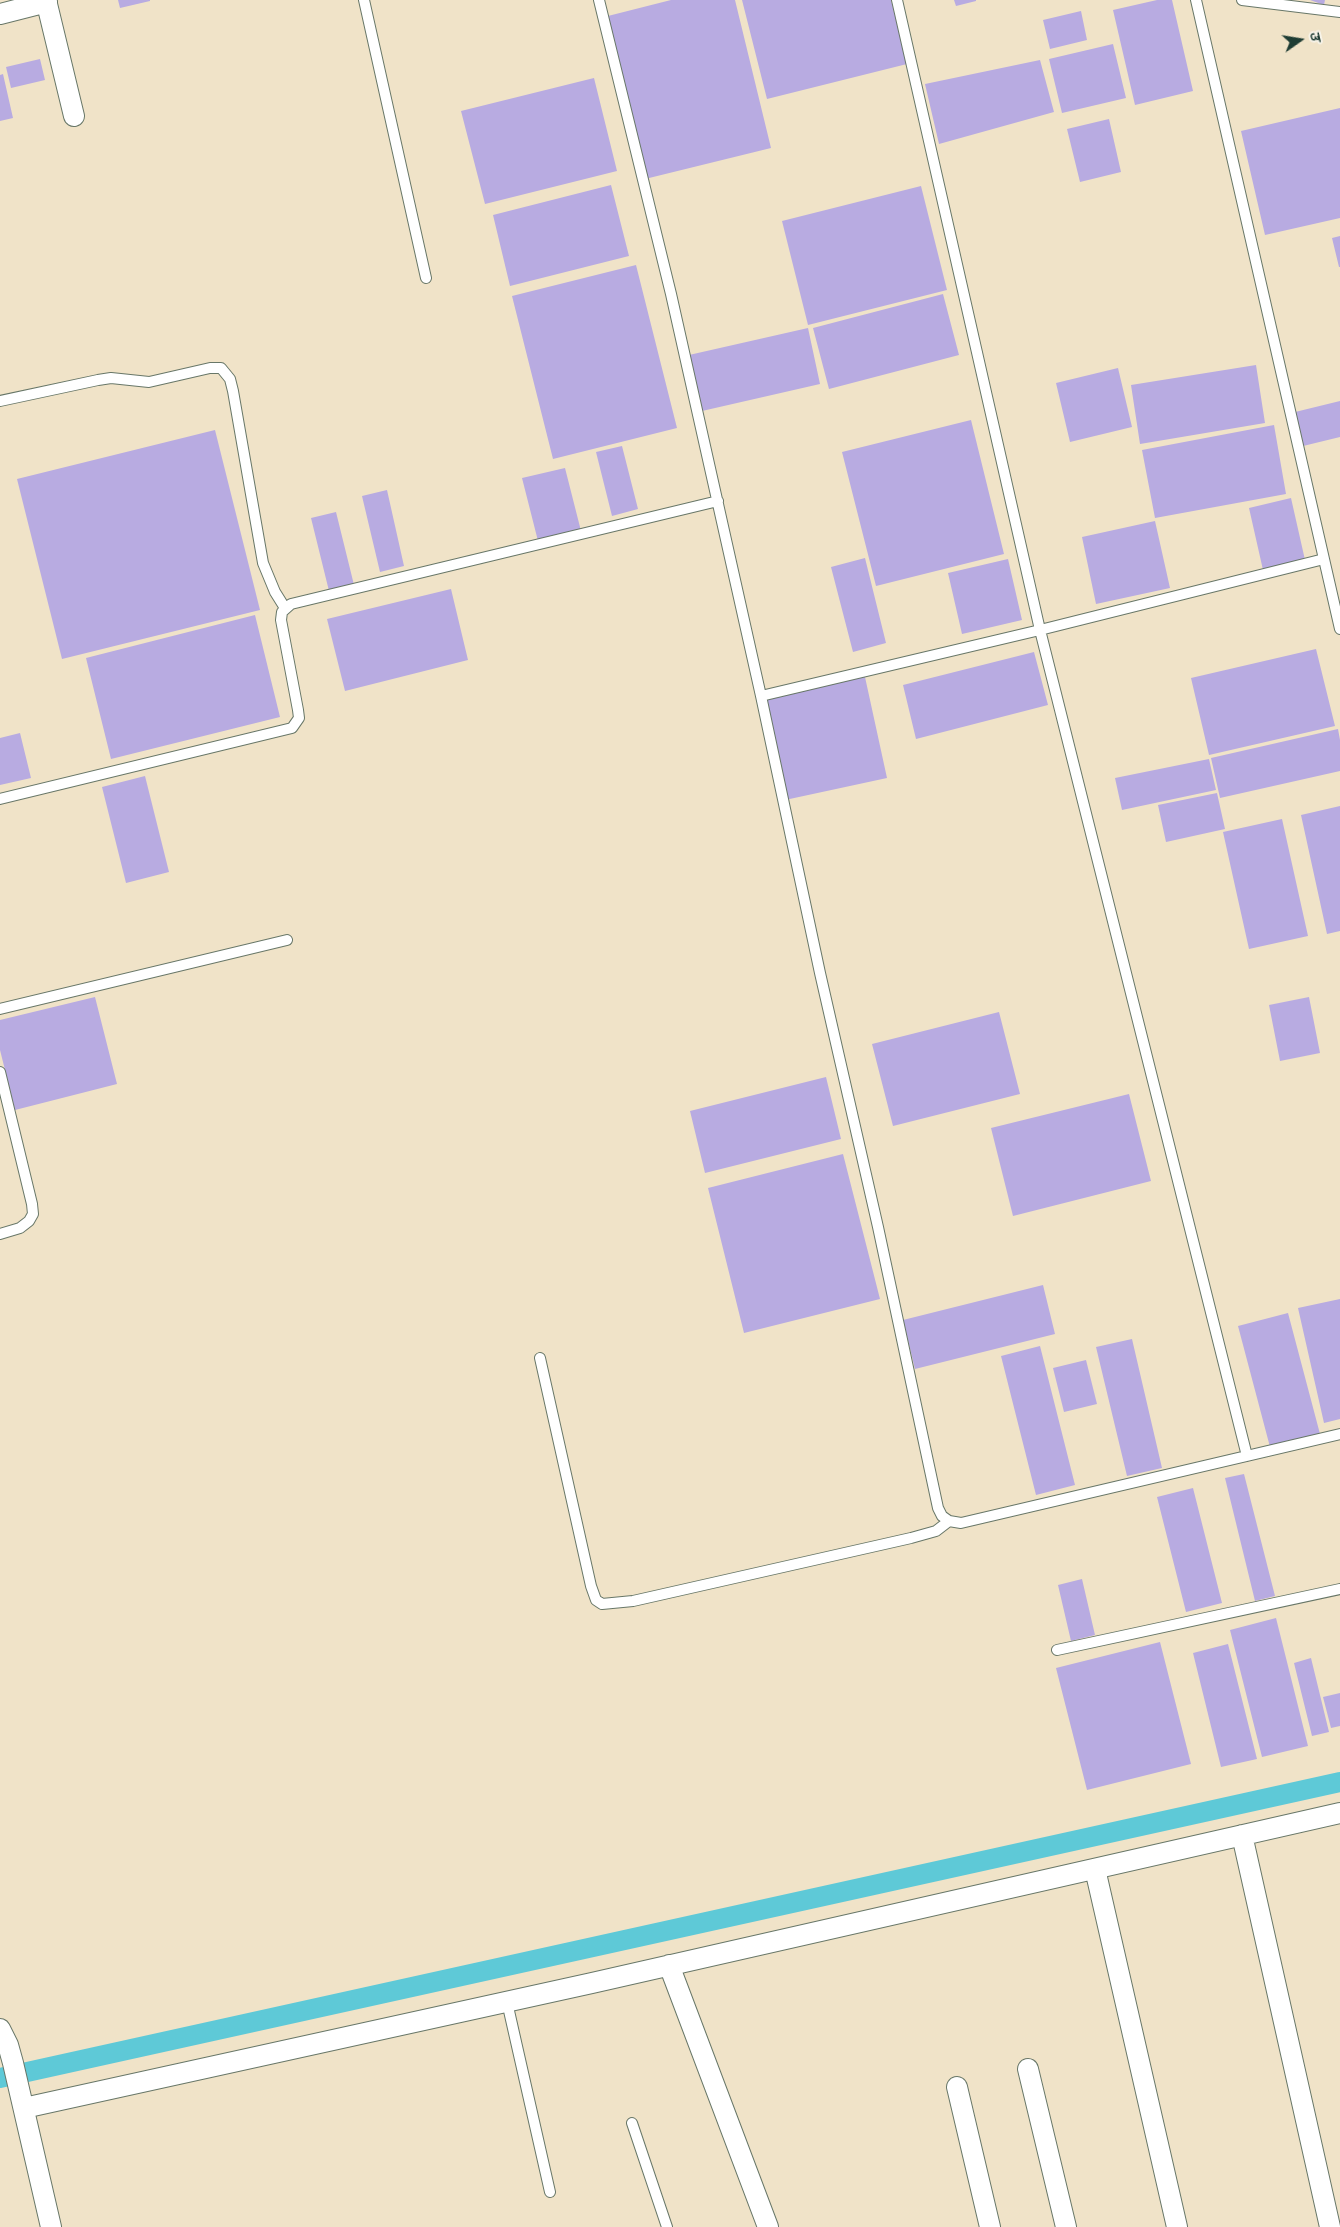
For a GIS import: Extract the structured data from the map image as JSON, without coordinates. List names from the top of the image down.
{
  "north": "right"
}
